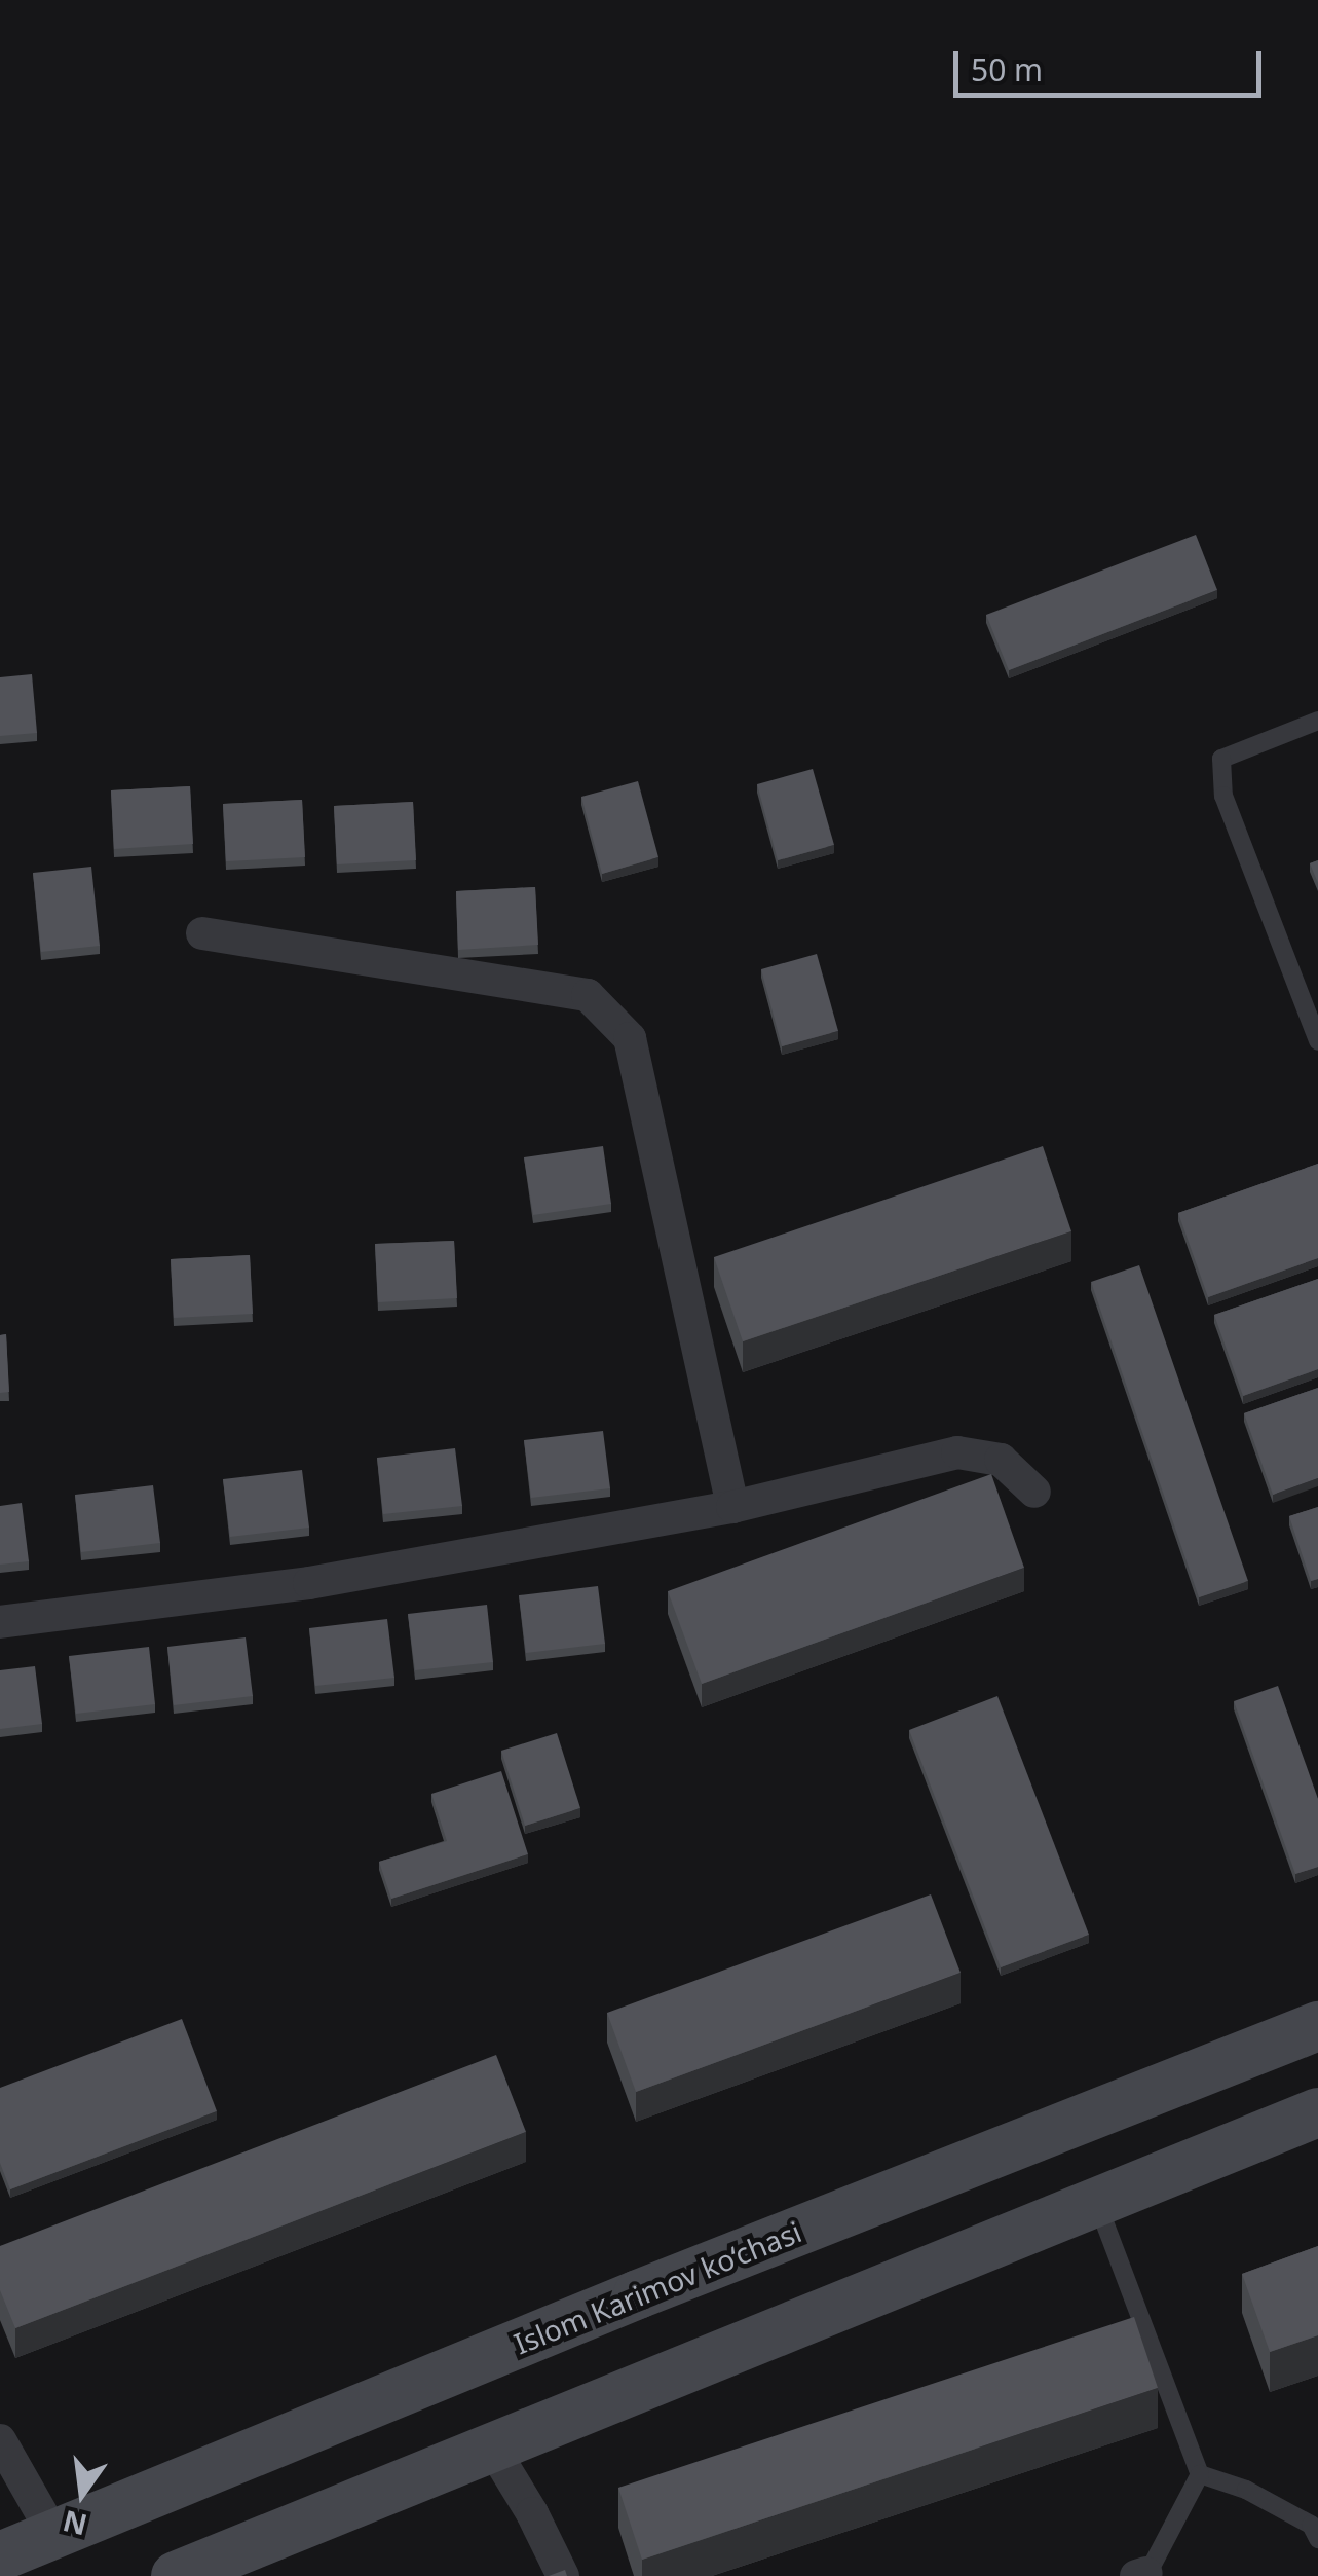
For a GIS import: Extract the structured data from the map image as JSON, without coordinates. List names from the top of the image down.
{
  "streets": {
    "main road": ["Islom Karimov ko‘chasi"]
  },
  "scale_bar": "50 m",
  "north": "bottom"
}
